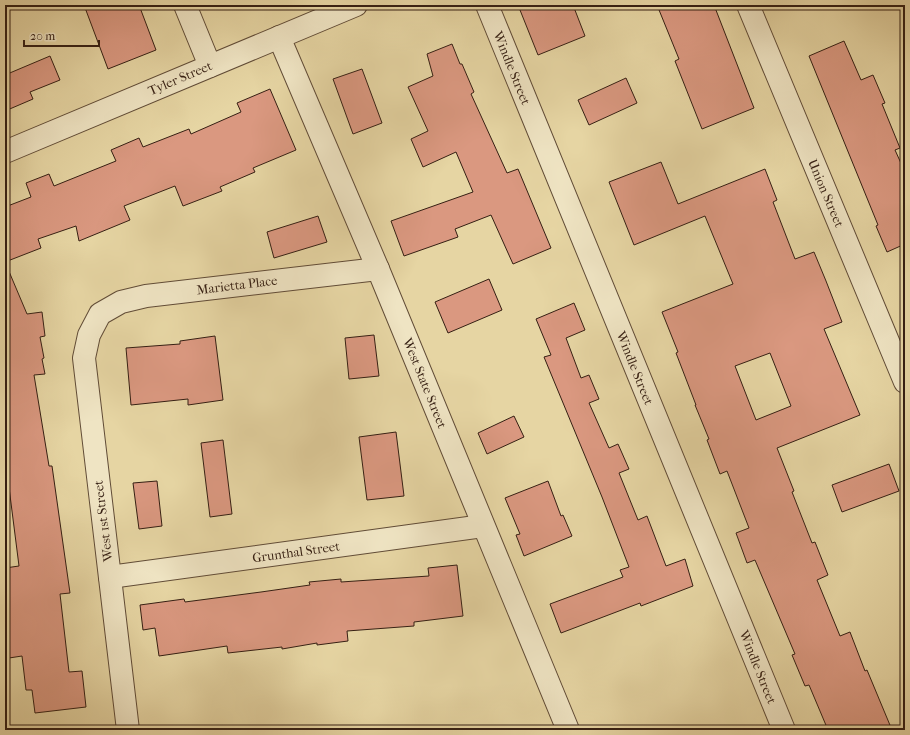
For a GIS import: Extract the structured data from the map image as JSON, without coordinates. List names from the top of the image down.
{
  "streets": {
    "street": [
      "Windle Street",
      "Tyler Street",
      "Union Street",
      "Marietta Place",
      "West State Street",
      "West 1st Street",
      "Grunthal Street"
    ]
  },
  "crossings": [
    ["Tyler Street", "West State Street"],
    ["Marietta Place", "West State Street"],
    ["Marietta Place", "West 1st Street"],
    ["West State Street", "Grunthal Street"],
    ["West 1st Street", "Grunthal Street"]
  ],
  "scale_bar": "20 m"
}
